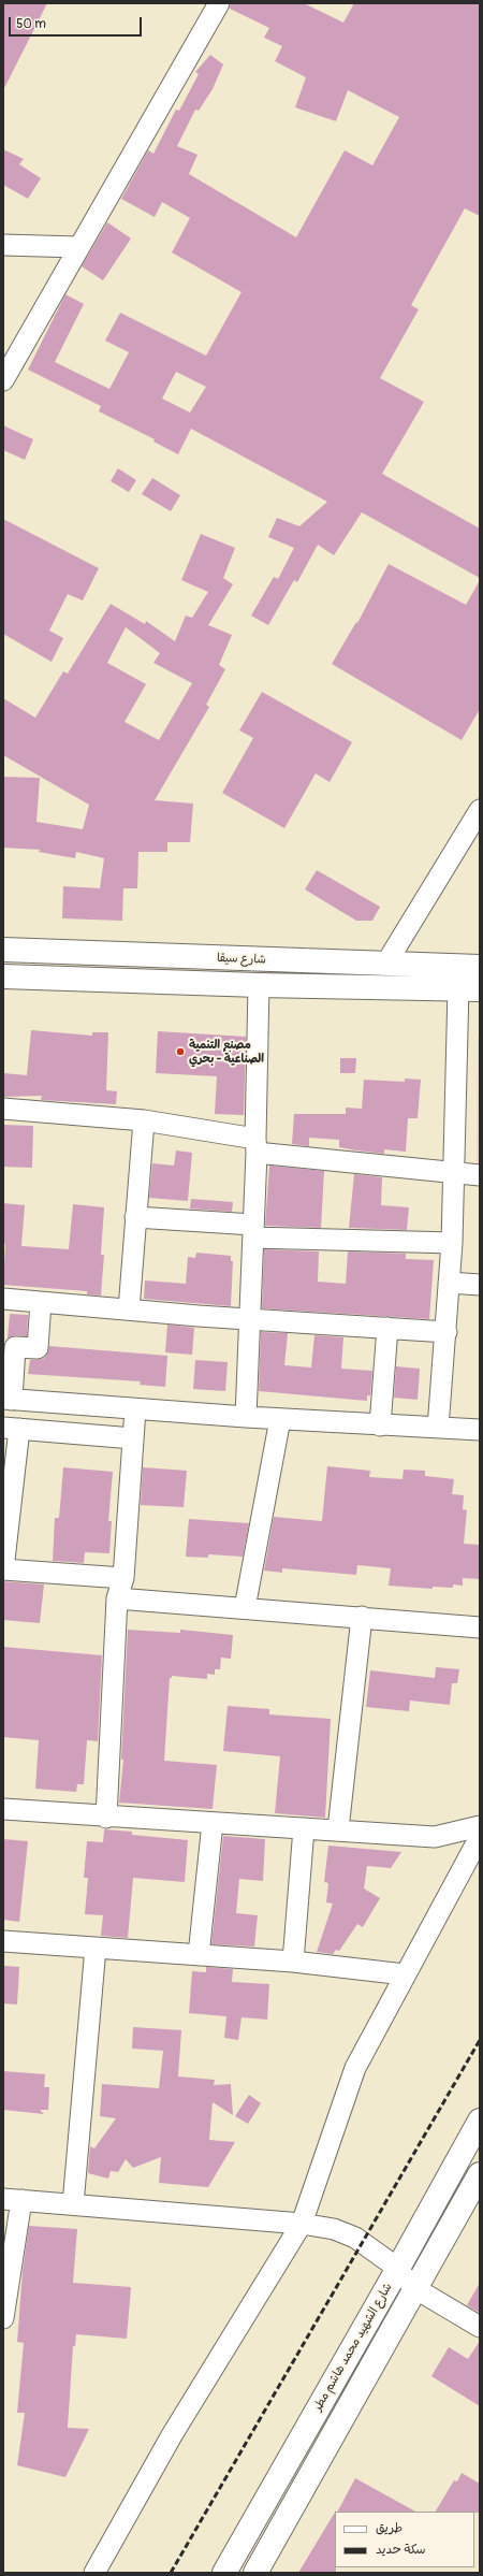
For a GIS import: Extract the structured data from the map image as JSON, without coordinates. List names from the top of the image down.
{
  "streets": {
    "main road": ["شارع سيقا", "شارع الشهيد محمد هاشم مطر"]
  },
  "places": ["مصنع التنمية الصناعية - بحري"],
  "legend": ["طريق", "سكة حديد"],
  "scale_bar": "50 m"
}
